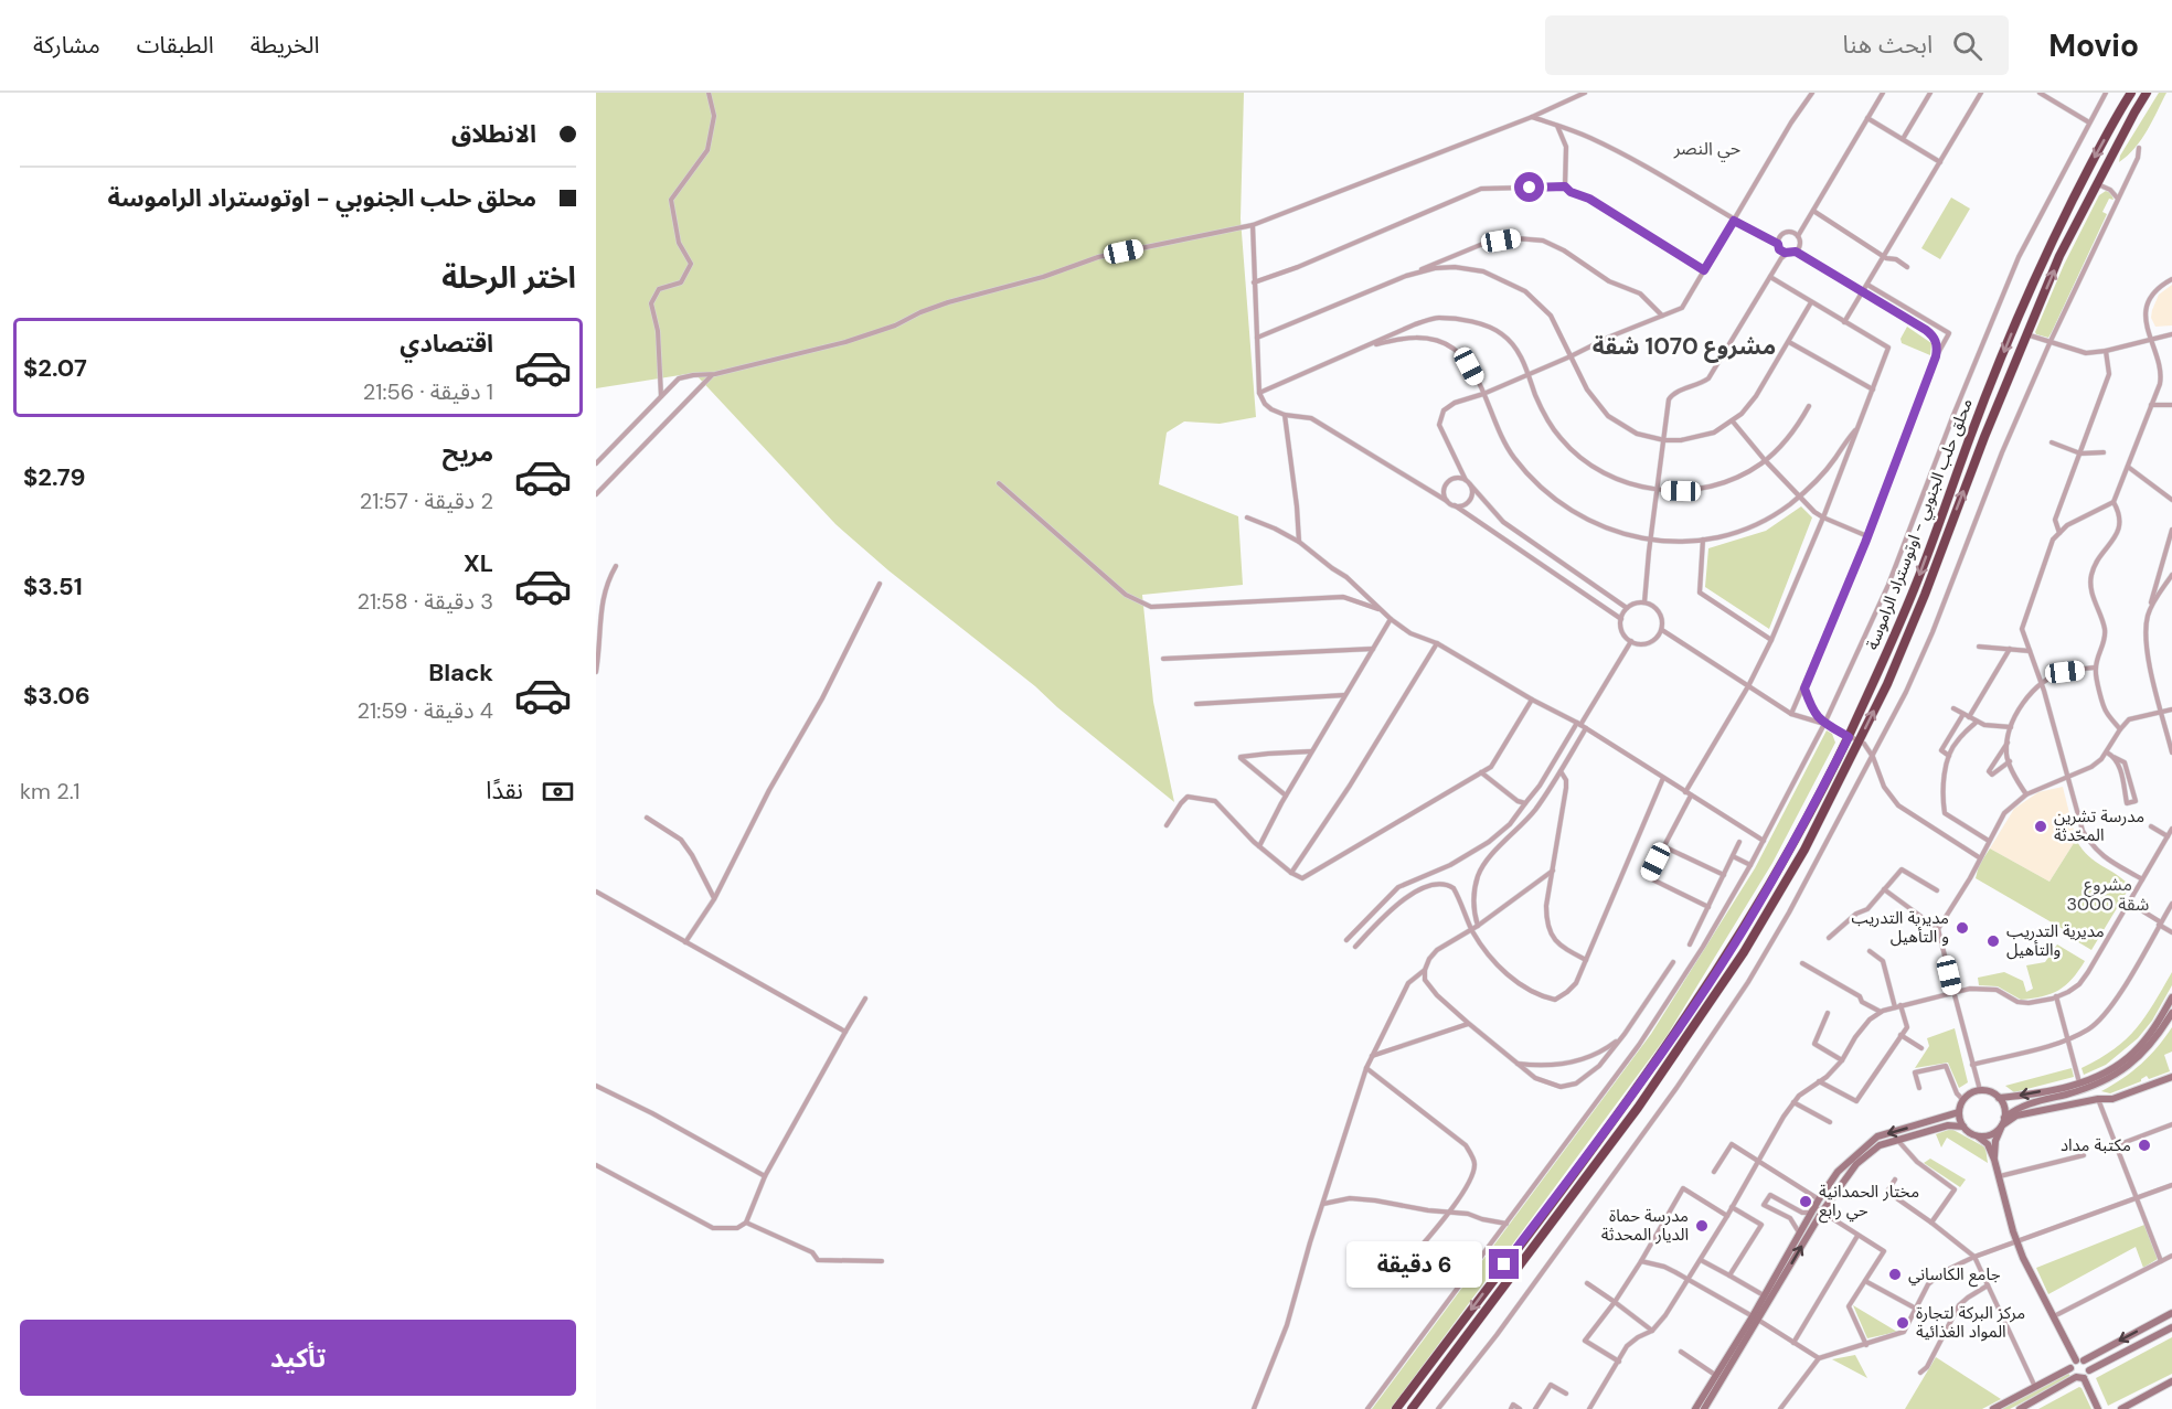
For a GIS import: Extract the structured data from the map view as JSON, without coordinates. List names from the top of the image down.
{
  "streets": {
    "highway": ["محلق حلب الجنوبي - اوتوستراد الراموسة"]
  },
  "districts": ["حي النصر", "مشروع 1070 شقة", "مشروع 3000 شقة"],
  "places": [
    "مدرسة تشرين المحّدثة",
    "مديرية التدريب و التأهيل",
    "مديرية التدريب والتأهيل",
    "مكتبة مداد",
    "مختار الحمدانية حي رابع",
    "مدرسة حماة الديار المحدثة",
    "جامع الكاساني",
    "مركز البركة لتجارة المواد الغذائية"
  ],
  "page": {
    "header": "Movio",
    "search": "ابحث هنا",
    "nav": ["الخريطة", "الطبقات", "مشاركة"],
    "banner": ["الانطلاق", "محلق حلب الجنوبي - اوتوستراد الراموسة"],
    "heading": "اختر الرحلة",
    "list": [
      {
        "name": "اقتصادي",
        "note": "1 دقيقة · 21:56",
        "value": "$2.07"
      },
      {
        "name": "مريح",
        "note": "2 دقيقة · 21:57",
        "value": "$2.79"
      },
      {
        "name": "XL",
        "note": "3 دقيقة · 21:58",
        "value": "$3.51"
      },
      {
        "name": "Black",
        "note": "4 دقيقة · 21:59",
        "value": "$3.06"
      }
    ],
    "pay": ["نقدًا", "2.1 km"],
    "bubble": "6 دقيقة",
    "buttons": "تأكيد"
  }
}
